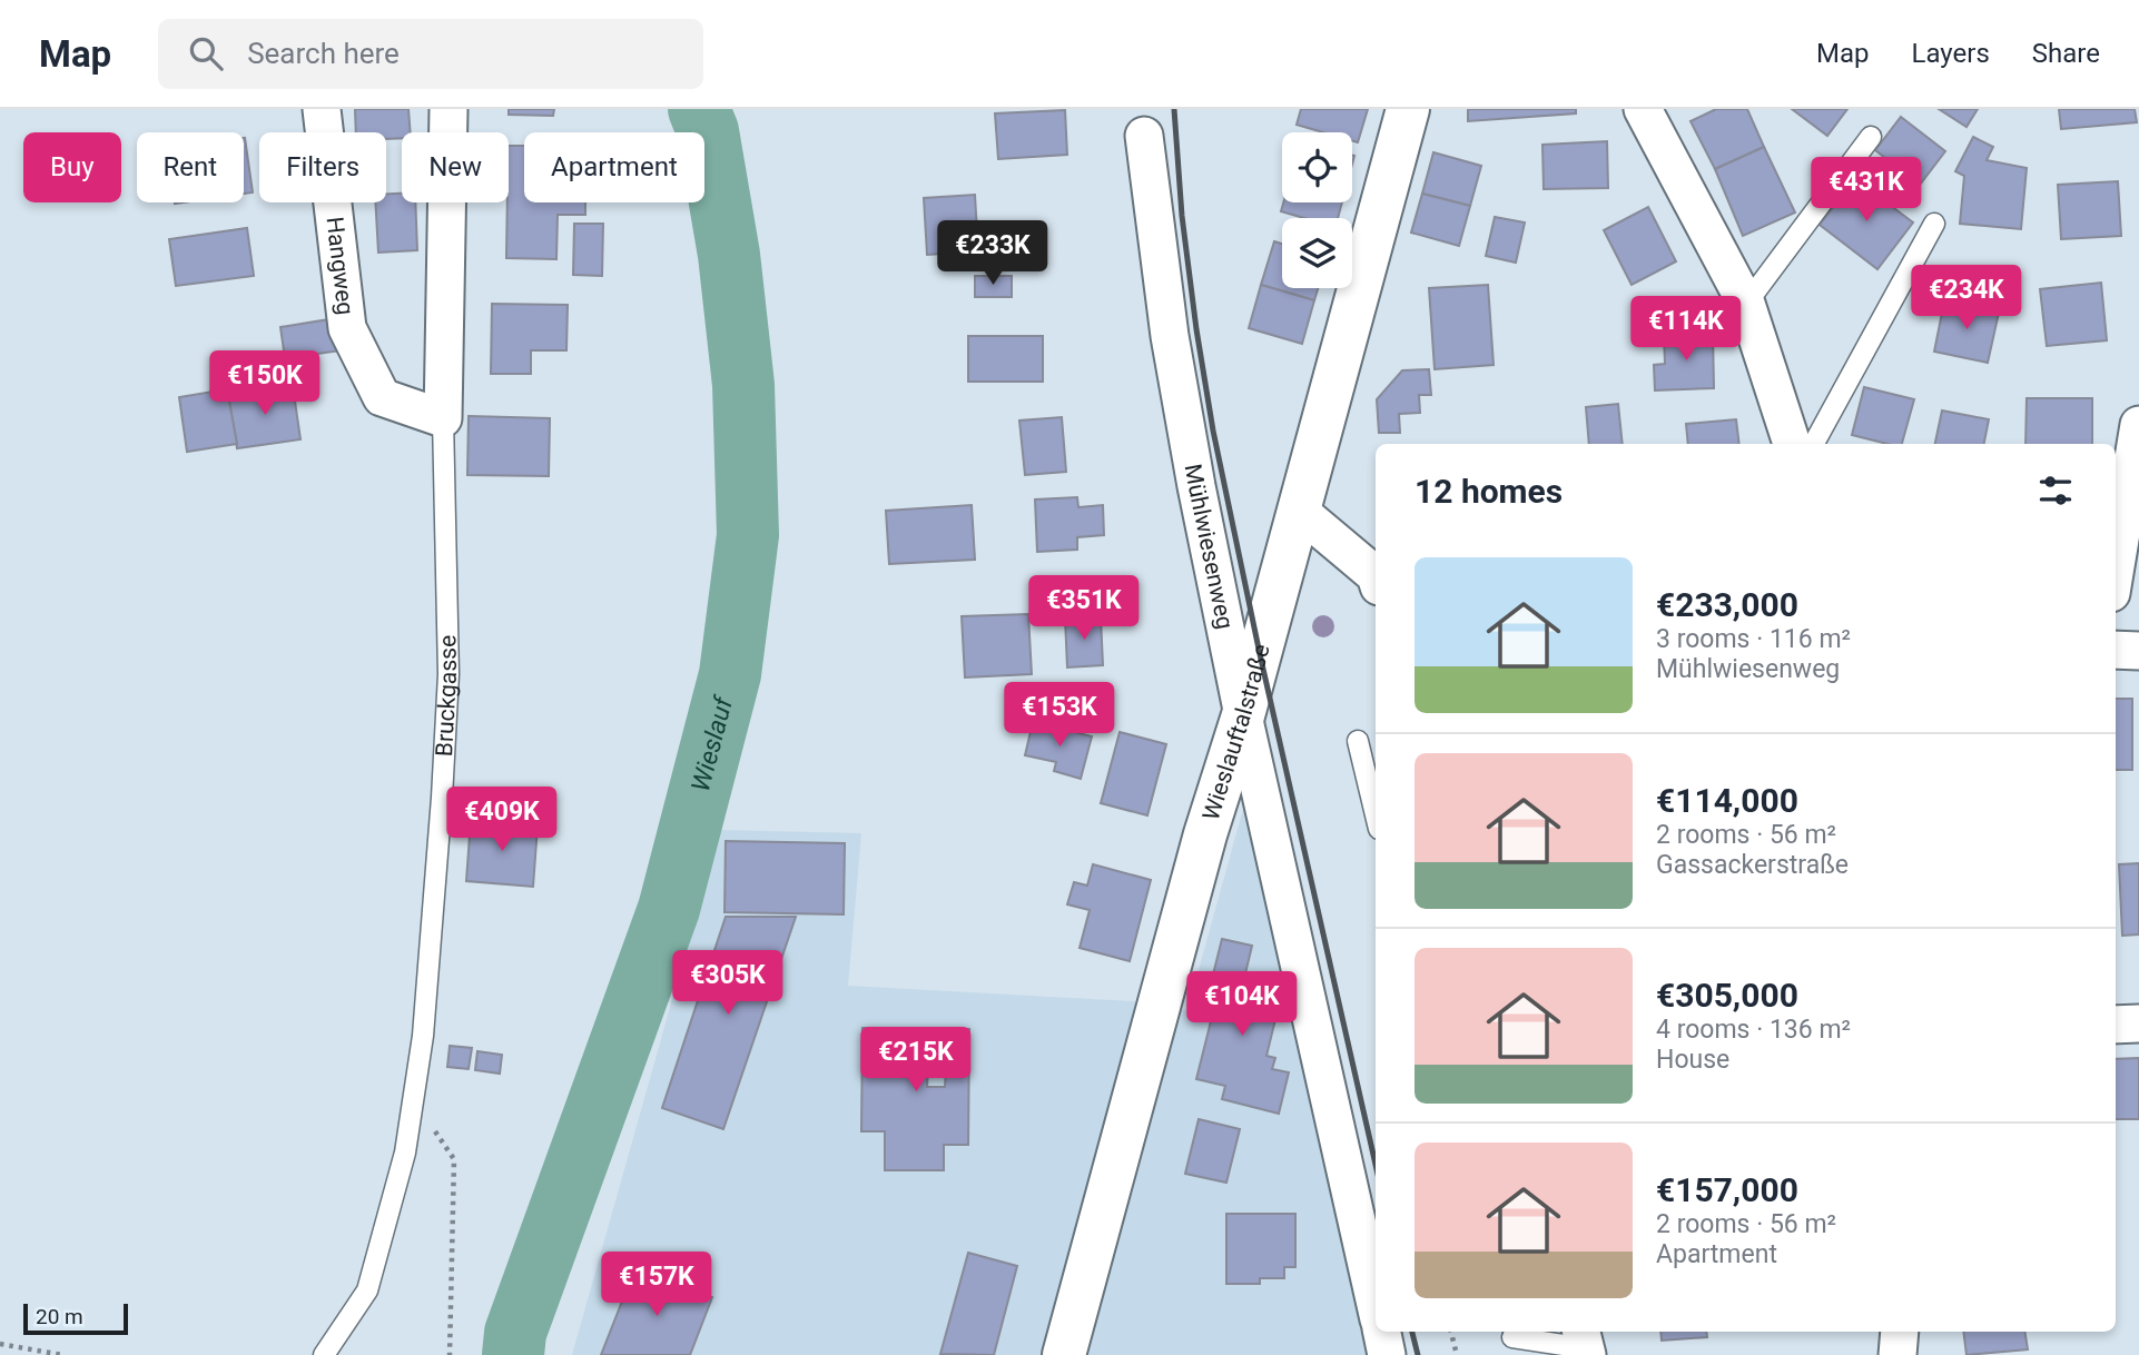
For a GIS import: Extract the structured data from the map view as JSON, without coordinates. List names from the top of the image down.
{
  "streets": {
    "street": [
      "Hangweg",
      "Mühlwiesenweg",
      "Bruckgasse",
      "Wieslauftalstraße"
    ]
  },
  "crossings": [
    ["Hangweg", "Bruckgasse"],
    ["Mühlwiesenweg", "Wieslauftalstraße"]
  ],
  "water": ["Wieslauf"],
  "scale_bar": "20 m",
  "page": {
    "header": "Map",
    "search": "Search here",
    "nav": ["Map", "Layers", "Share"],
    "chip": [
      "Buy",
      "Rent",
      "Filters",
      "New",
      "Apartment"
    ],
    "price": [
      "€431K",
      "€233K",
      "€234K",
      "€114K",
      "€150K",
      "€351K",
      "€153K",
      "€409K",
      "€305K",
      "€104K",
      "€215K",
      "€157K"
    ],
    "heading": "12 homes",
    "list": [
      {
        "name": "€233,000",
        "note": "3 rooms · 116 m² · Mühlwiesenweg"
      },
      {
        "name": "€114,000",
        "note": "2 rooms · 56 m² · Gassackerstraße"
      },
      {
        "name": "€305,000",
        "note": "4 rooms · 136 m² · House"
      },
      {
        "name": "€157,000",
        "note": "2 rooms · 56 m² · Apartment"
      }
    ],
    "scale": "20 m"
  }
}
